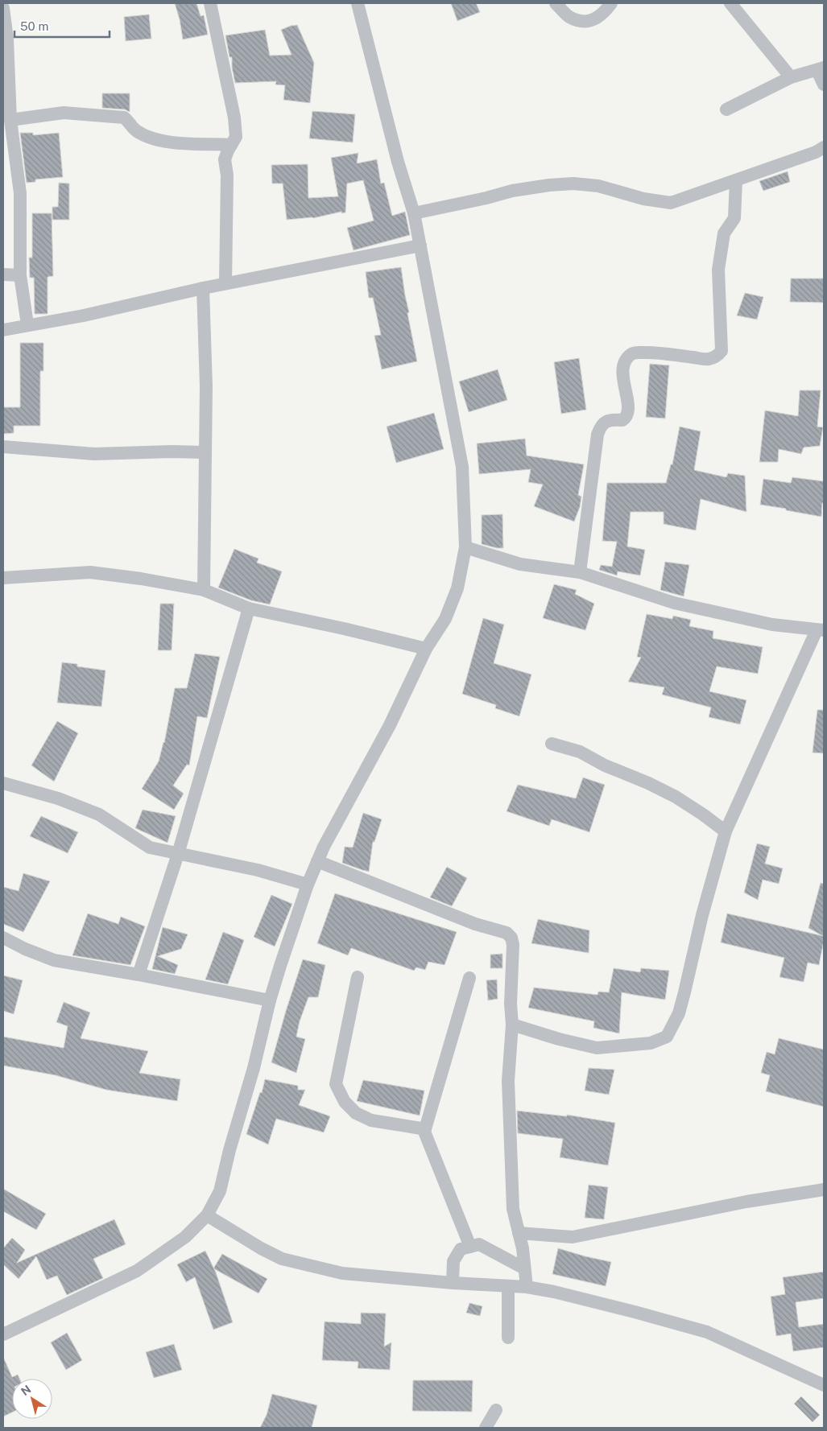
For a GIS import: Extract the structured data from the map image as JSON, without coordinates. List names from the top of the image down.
{
  "scale_bar": "50 m",
  "north": "top left"
}
